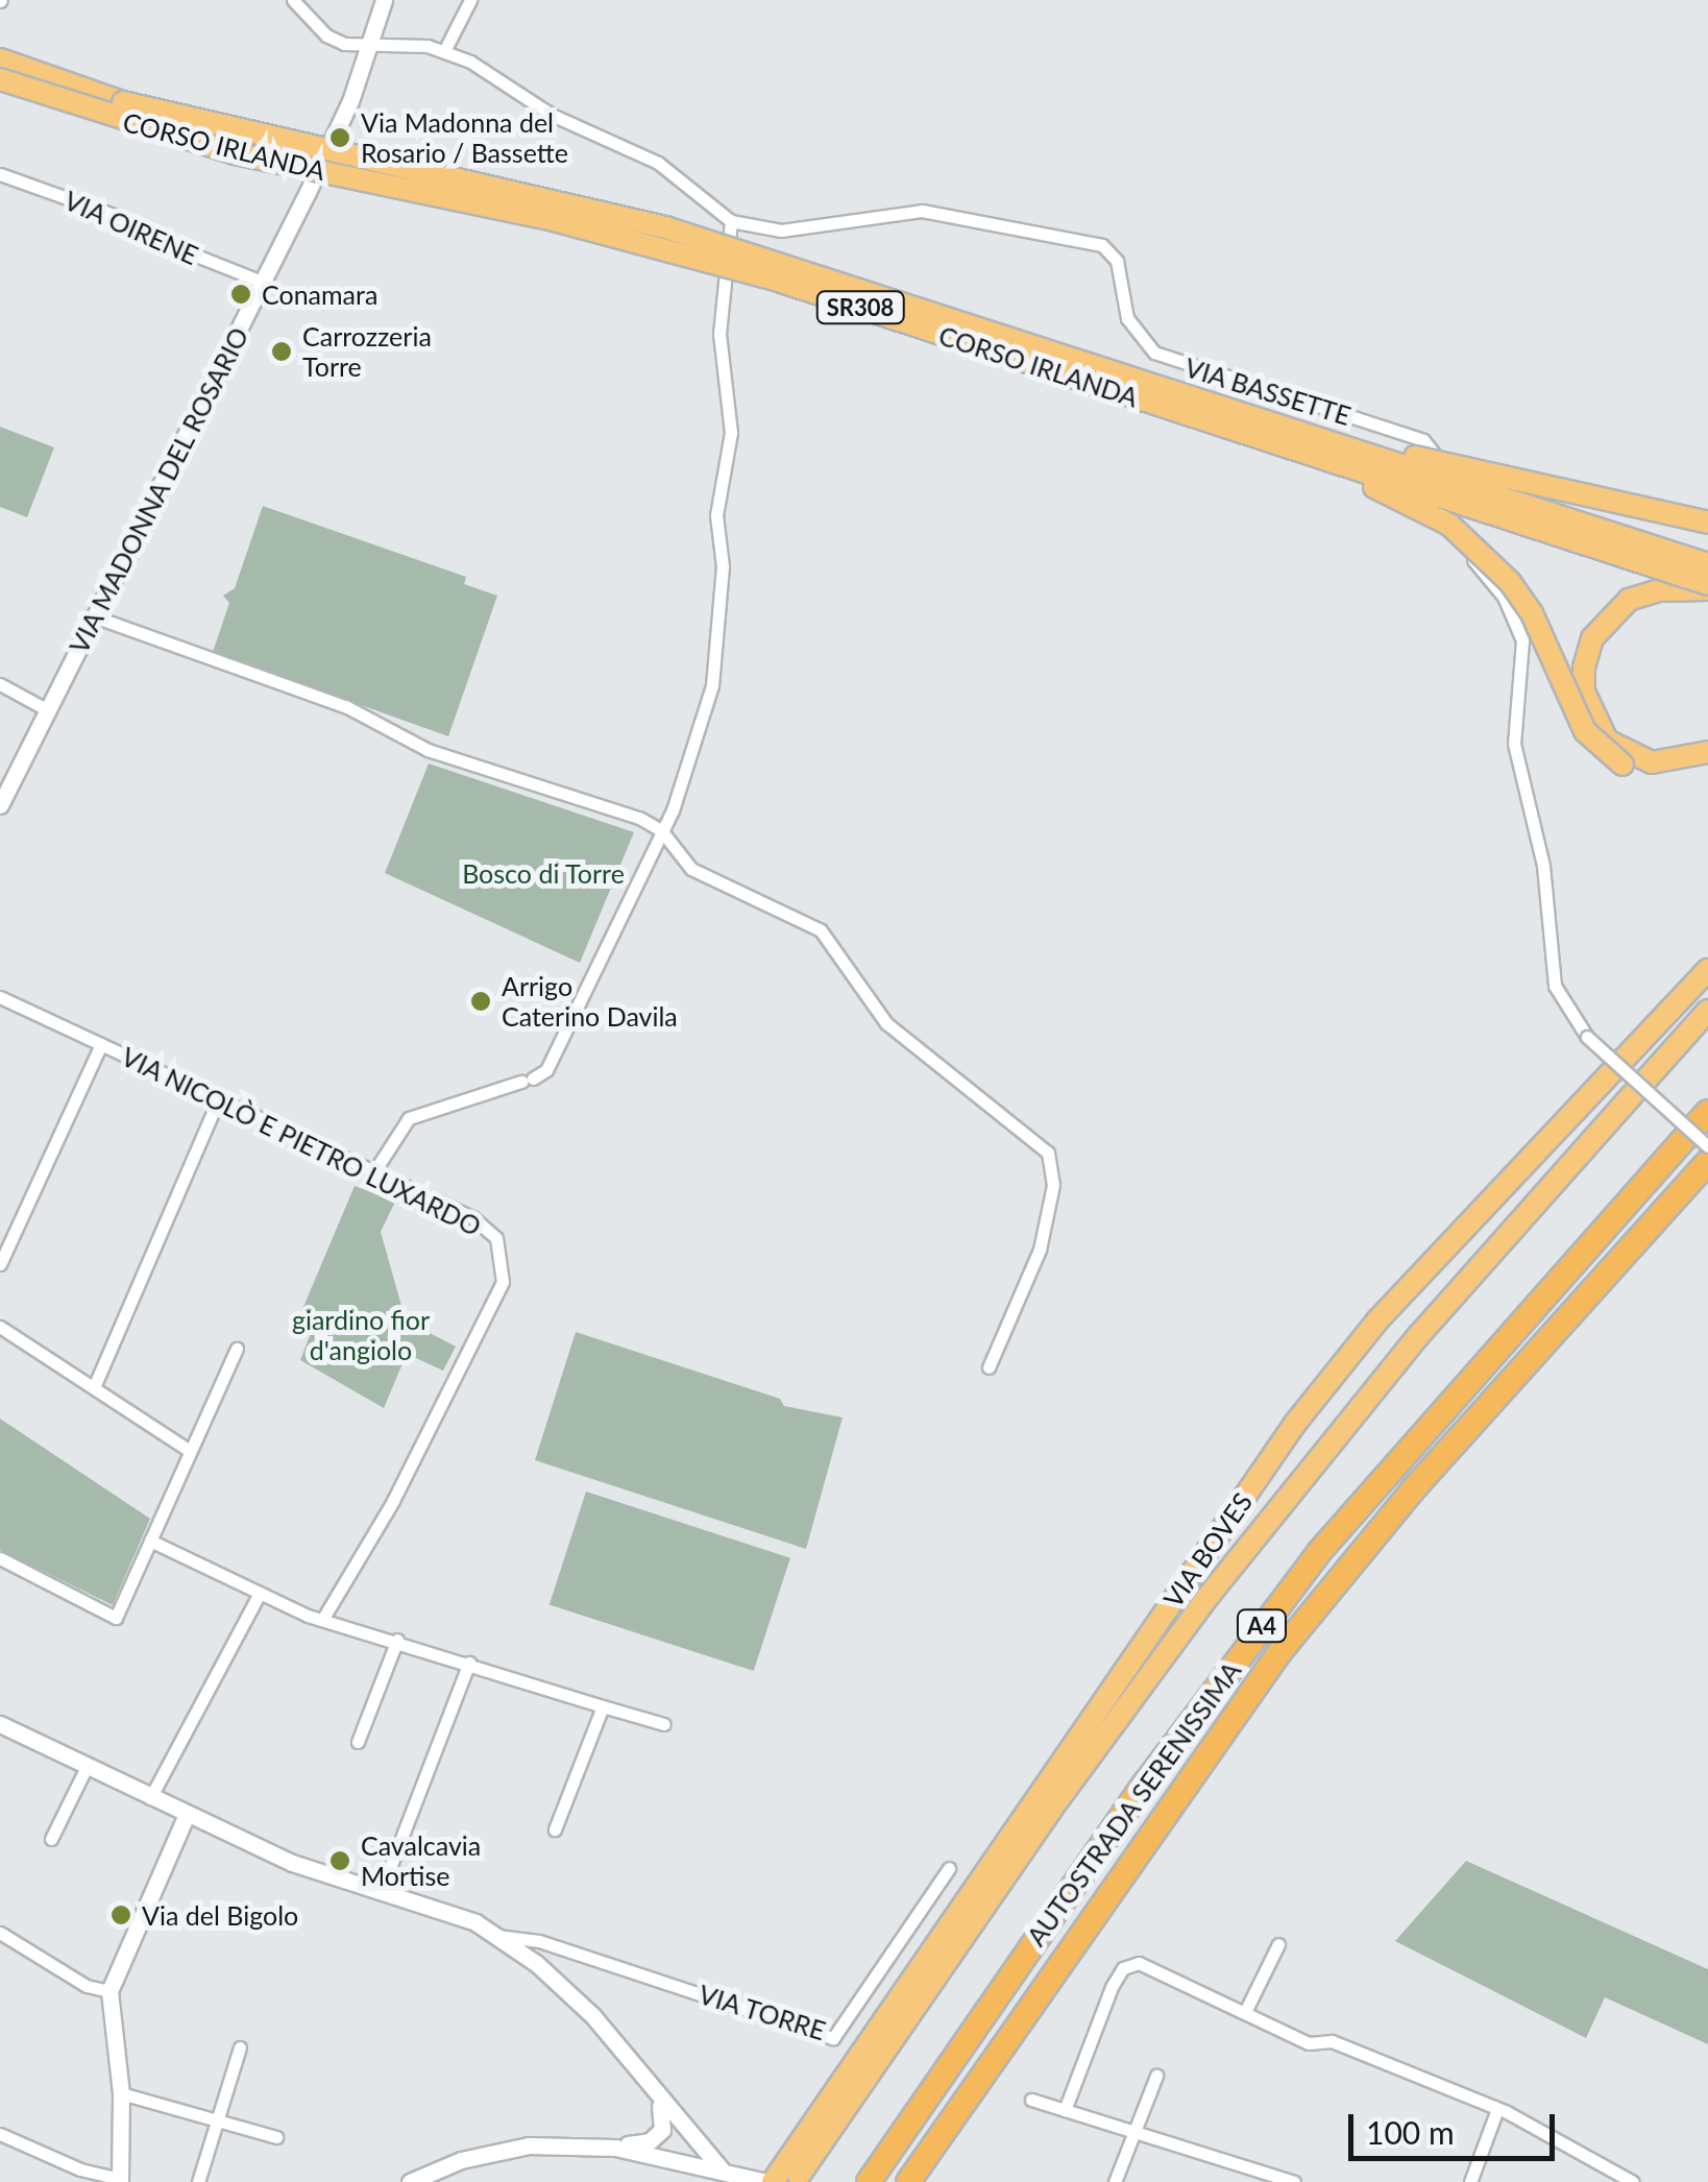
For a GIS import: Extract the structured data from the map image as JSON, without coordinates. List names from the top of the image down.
{
  "streets": {
    "highway": [
      "CORSO IRLANDA",
      "SR308",
      "VIA BOVES",
      "A4",
      "AUTOSTRADA SERENISSIMA"
    ],
    "street": [
      "VIA OIRENE",
      "VIA BASSETTE",
      "VIA MADONNA DEL ROSARIO",
      "VIA NICOLÒ E PIETRO LUXARDO",
      "VIA TORRE"
    ]
  },
  "crossings": [
    ["VIA OIRENE", "VIA MADONNA DEL ROSARIO"]
  ],
  "parks": ["Bosco di Torre", "giardino fior d'angiolo"],
  "places": [
    "Via Madonna del Rosario / Bassette",
    "Conamara",
    "Carrozzeria Torre",
    "Arrigo Caterino Davila",
    "Cavalcavia Mortise",
    "Via del Bigolo"
  ],
  "scale_bar": "100 m"
}
